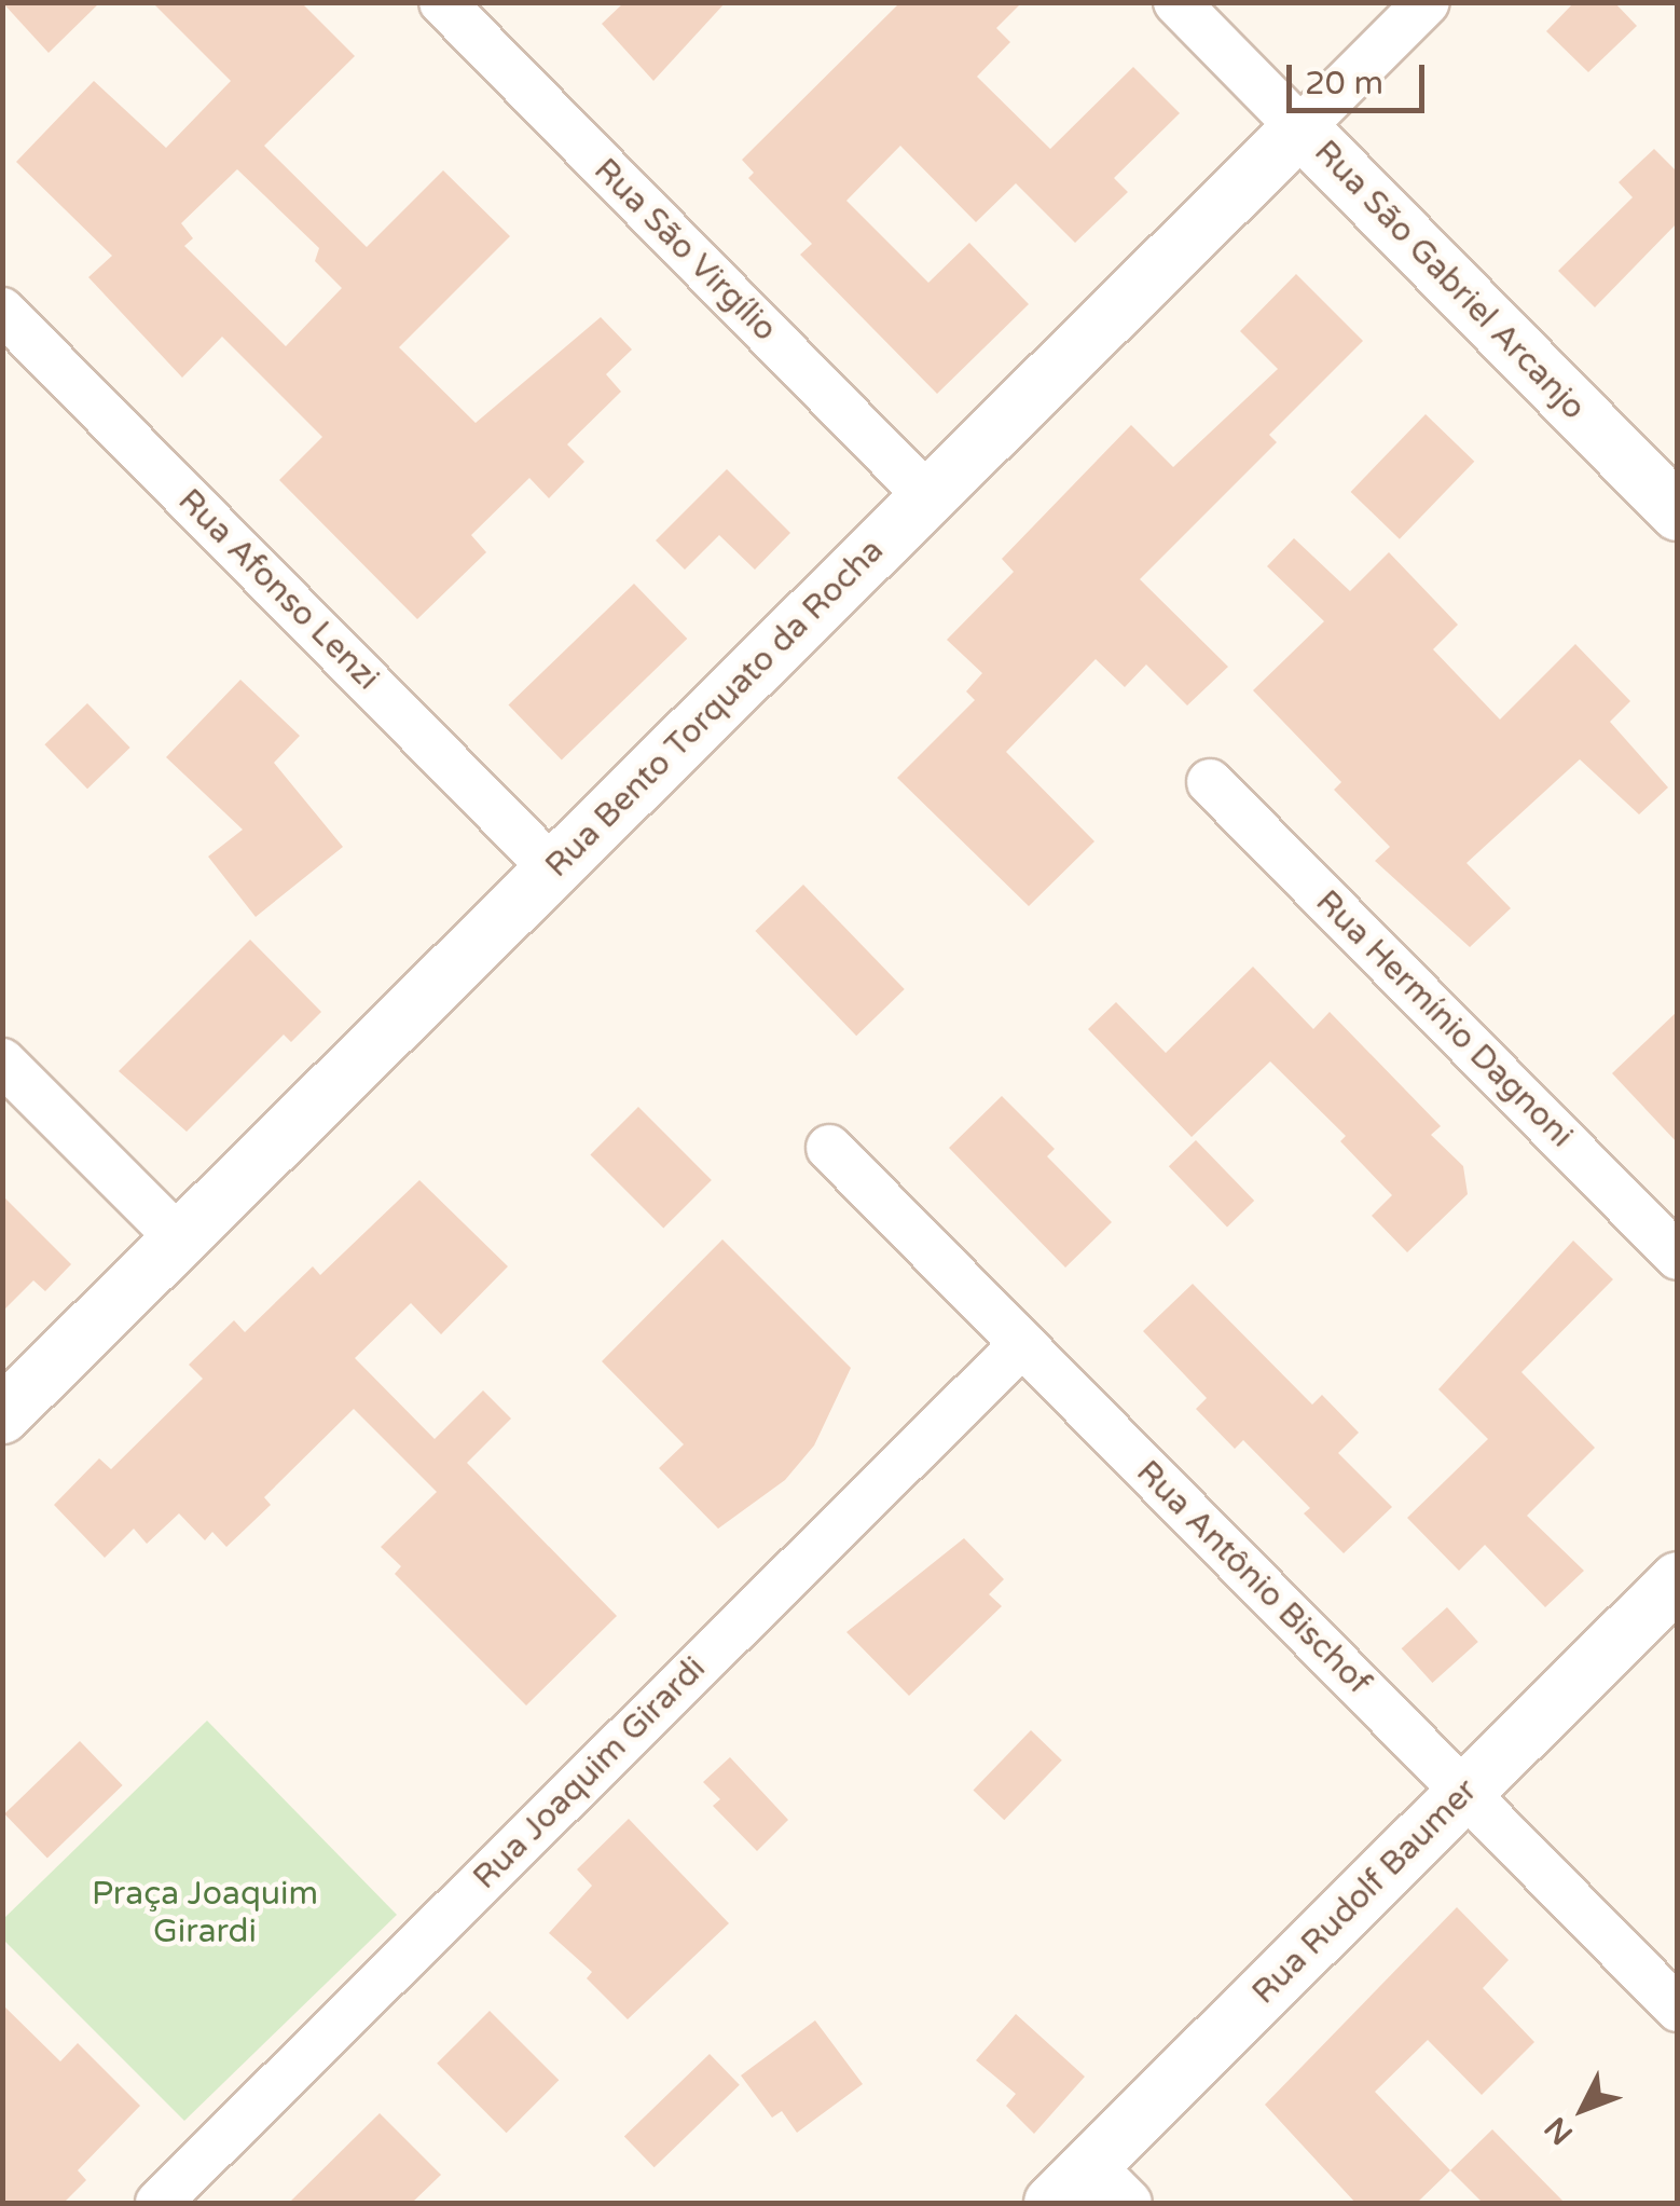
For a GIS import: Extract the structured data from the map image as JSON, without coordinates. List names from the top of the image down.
{
  "streets": {
    "street": [
      "Rua São Virgílio",
      "Rua São Gabriel Arcanjo",
      "Rua Afonso Lenzi",
      "Rua Bento Torquato da Rocha",
      "Rua Hermínio Dagnoni",
      "Rua Antônio Bischof",
      "Rua Joaquim Girardi",
      "Rua Rudolf Baumer"
    ]
  },
  "crossings": [
    ["Rua São Virgílio", "Rua Bento Torquato da Rocha"],
    ["Rua São Gabriel Arcanjo", "Rua Bento Torquato da Rocha"],
    ["Rua Afonso Lenzi", "Rua Bento Torquato da Rocha"],
    ["Rua Antônio Bischof", "Rua Joaquim Girardi"],
    ["Rua Antônio Bischof", "Rua Rudolf Baumer"]
  ],
  "parks": ["Praça Joaquim Girardi"],
  "scale_bar": "20 m",
  "north": "bottom left"
}
